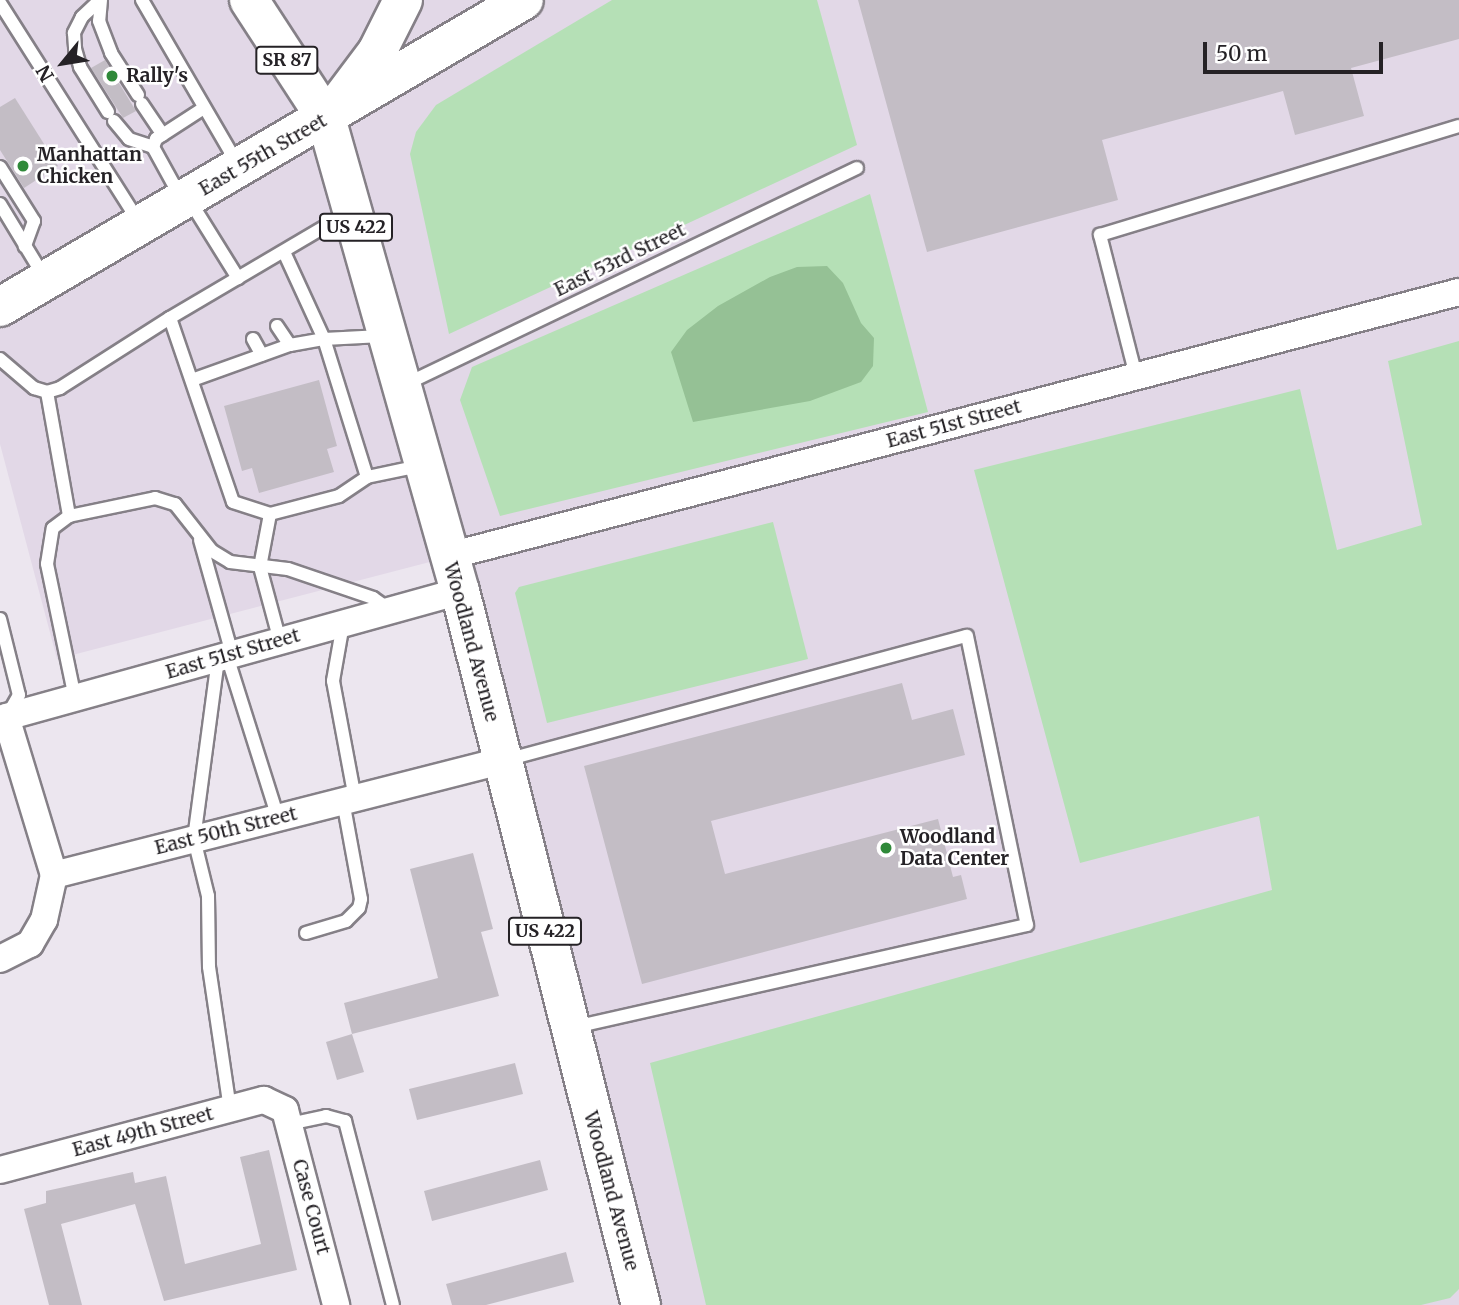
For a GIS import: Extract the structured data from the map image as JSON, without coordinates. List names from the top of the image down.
{
  "streets": {
    "main road": [
      "SR 87",
      "East 55th Street",
      "US 422",
      "Woodland Avenue"
    ],
    "street": [
      "East 51st Street",
      "East 50th Street",
      "East 49th Street",
      "Case Court"
    ],
    "lane": ["East 53rd Street"]
  },
  "crossings": [
    ["East 55th Street", "Woodland Avenue"],
    ["East 53rd Street", "Woodland Avenue"],
    ["East 51st Street", "Woodland Avenue"],
    ["Woodland Avenue", "East 50th Street"],
    ["East 49th Street", "Case Court"]
  ],
  "places": ["Rally's", "Manhattan Chicken", "Woodland Data Center"],
  "scale_bar": "50 m",
  "north": "bottom left"
}
